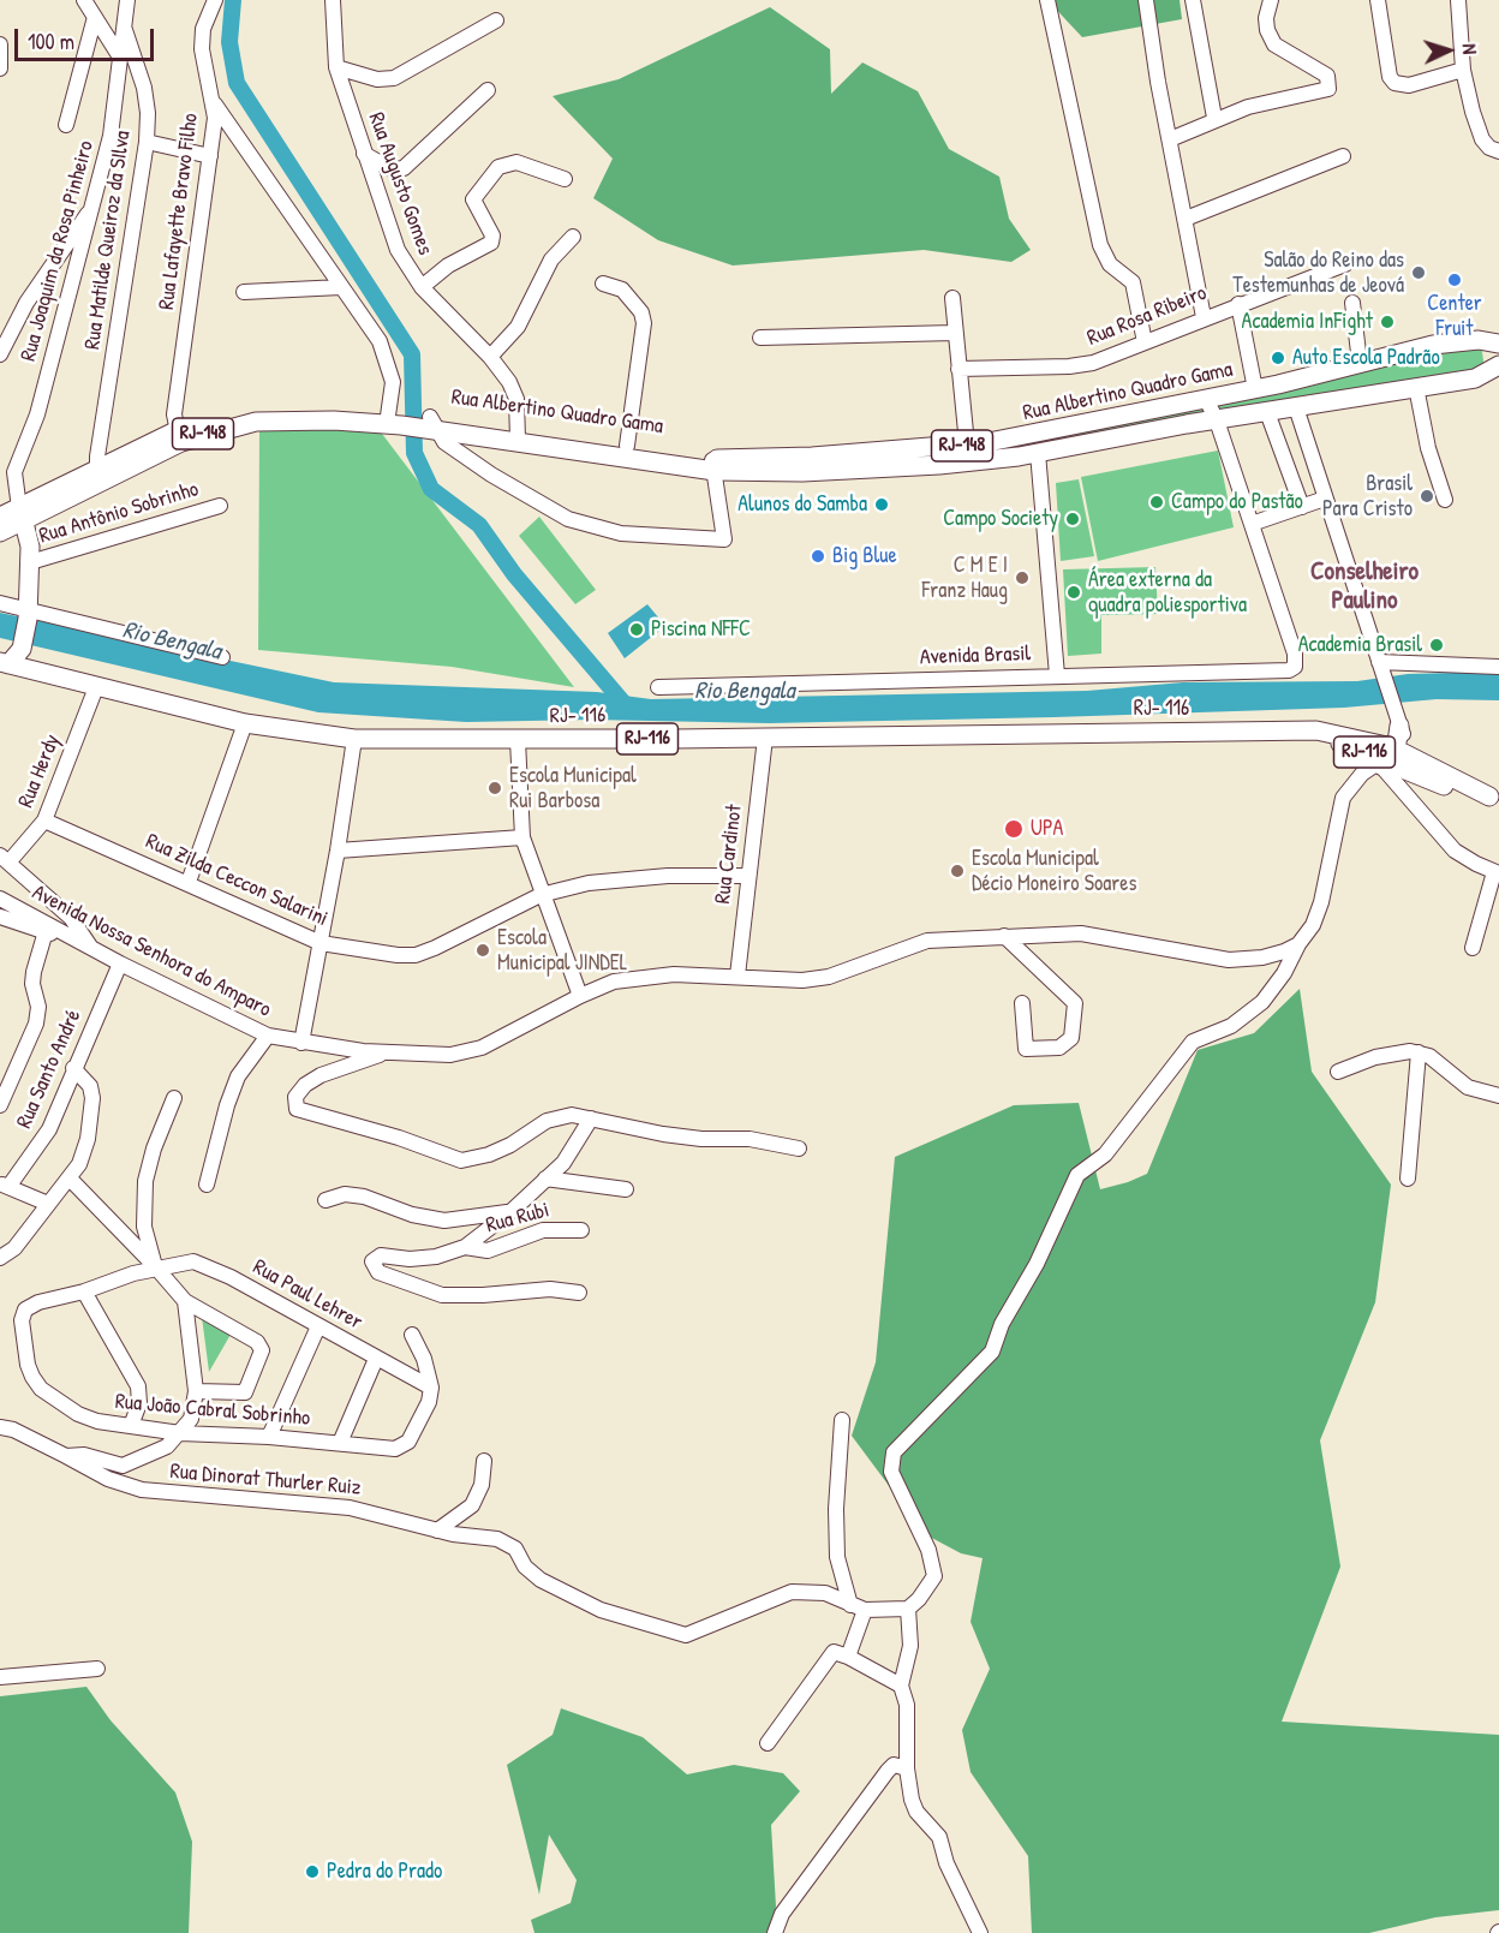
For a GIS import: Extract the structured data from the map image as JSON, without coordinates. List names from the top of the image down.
{
  "streets": {
    "main road": [
      "Rua Albertino Quadro Gama",
      "RJ-148",
      "RJ- 116",
      "RJ-116"
    ],
    "street": [
      "Rua Augusto Gomes",
      "Rua Lafayette Bravo Filho",
      "Rua Matilde Queiroz da SIlva",
      "Rua Joaquim da Rosa Pinheiro",
      "Rua Rosa Ribeiro",
      "Rua Antônio Sobrinho",
      "Avenida Brasil",
      "Rua Herdy",
      "Rua Cardinot",
      "Rua Zilda Ceccon Salarini",
      "Avenida Nossa Senhora do Amparo",
      "Rua Santo André",
      "Rua Rubi",
      "Rua Paul Lehrer",
      "Rua João Cabral Sobrinho",
      "Rua Dinorat Thurler Ruiz"
    ]
  },
  "crossings": [
    ["Rua Augusto Gomes", "Rua Albertino Quadro Gama"],
    ["Rua Lafayette Bravo Filho", "RJ-148"],
    ["Rua Matilde Queiroz da SIlva", "Rua Joaquim da Rosa Pinheiro"],
    ["Rua Matilde Queiroz da SIlva", "RJ-148"],
    ["Rua Joaquim da Rosa Pinheiro", "RJ-148"],
    ["Rua Albertino Quadro Gama", "RJ-148"],
    ["RJ- 116", "Rua Herdy"],
    ["RJ- 116", "Rua Cardinot"],
    ["Rua Herdy", "Rua Zilda Ceccon Salarini"],
    ["Rua Cardinot", "Rua Zilda Ceccon Salarini"],
    ["Rua Cardinot", "Avenida Nossa Senhora do Amparo"],
    ["Avenida Nossa Senhora do Amparo", "Rua Santo André"],
    ["Rua Paul Lehrer", "Rua João Cabral Sobrinho"],
    ["Rua João Cabral Sobrinho", "Rua Dinorat Thurler Ruiz"]
  ],
  "districts": ["Conselheiro Paulino"],
  "water": ["Rio Bengala"],
  "places": [
    "Salão do Reino das Testemunhas de Jeová",
    "Center Fruit",
    "Academia InFight",
    "Auto Escola Padrão",
    "Brasil Para Cristo",
    "Campo do Pastão",
    "Alunos do Samba",
    "Campo Society",
    "Big Blue",
    "C M E I Franz Haug",
    "Área externa da quadra poliesportiva",
    "Piscina NFFC",
    "Academia Brasil",
    "Escola Municipal Rui Barbosa",
    "UPA",
    "Escola Municipal Décio Moneiro Soares",
    "Escola Municipal JINDEL",
    "Pedra do Prado"
  ],
  "scale_bar": "100 m",
  "north": "right"
}
